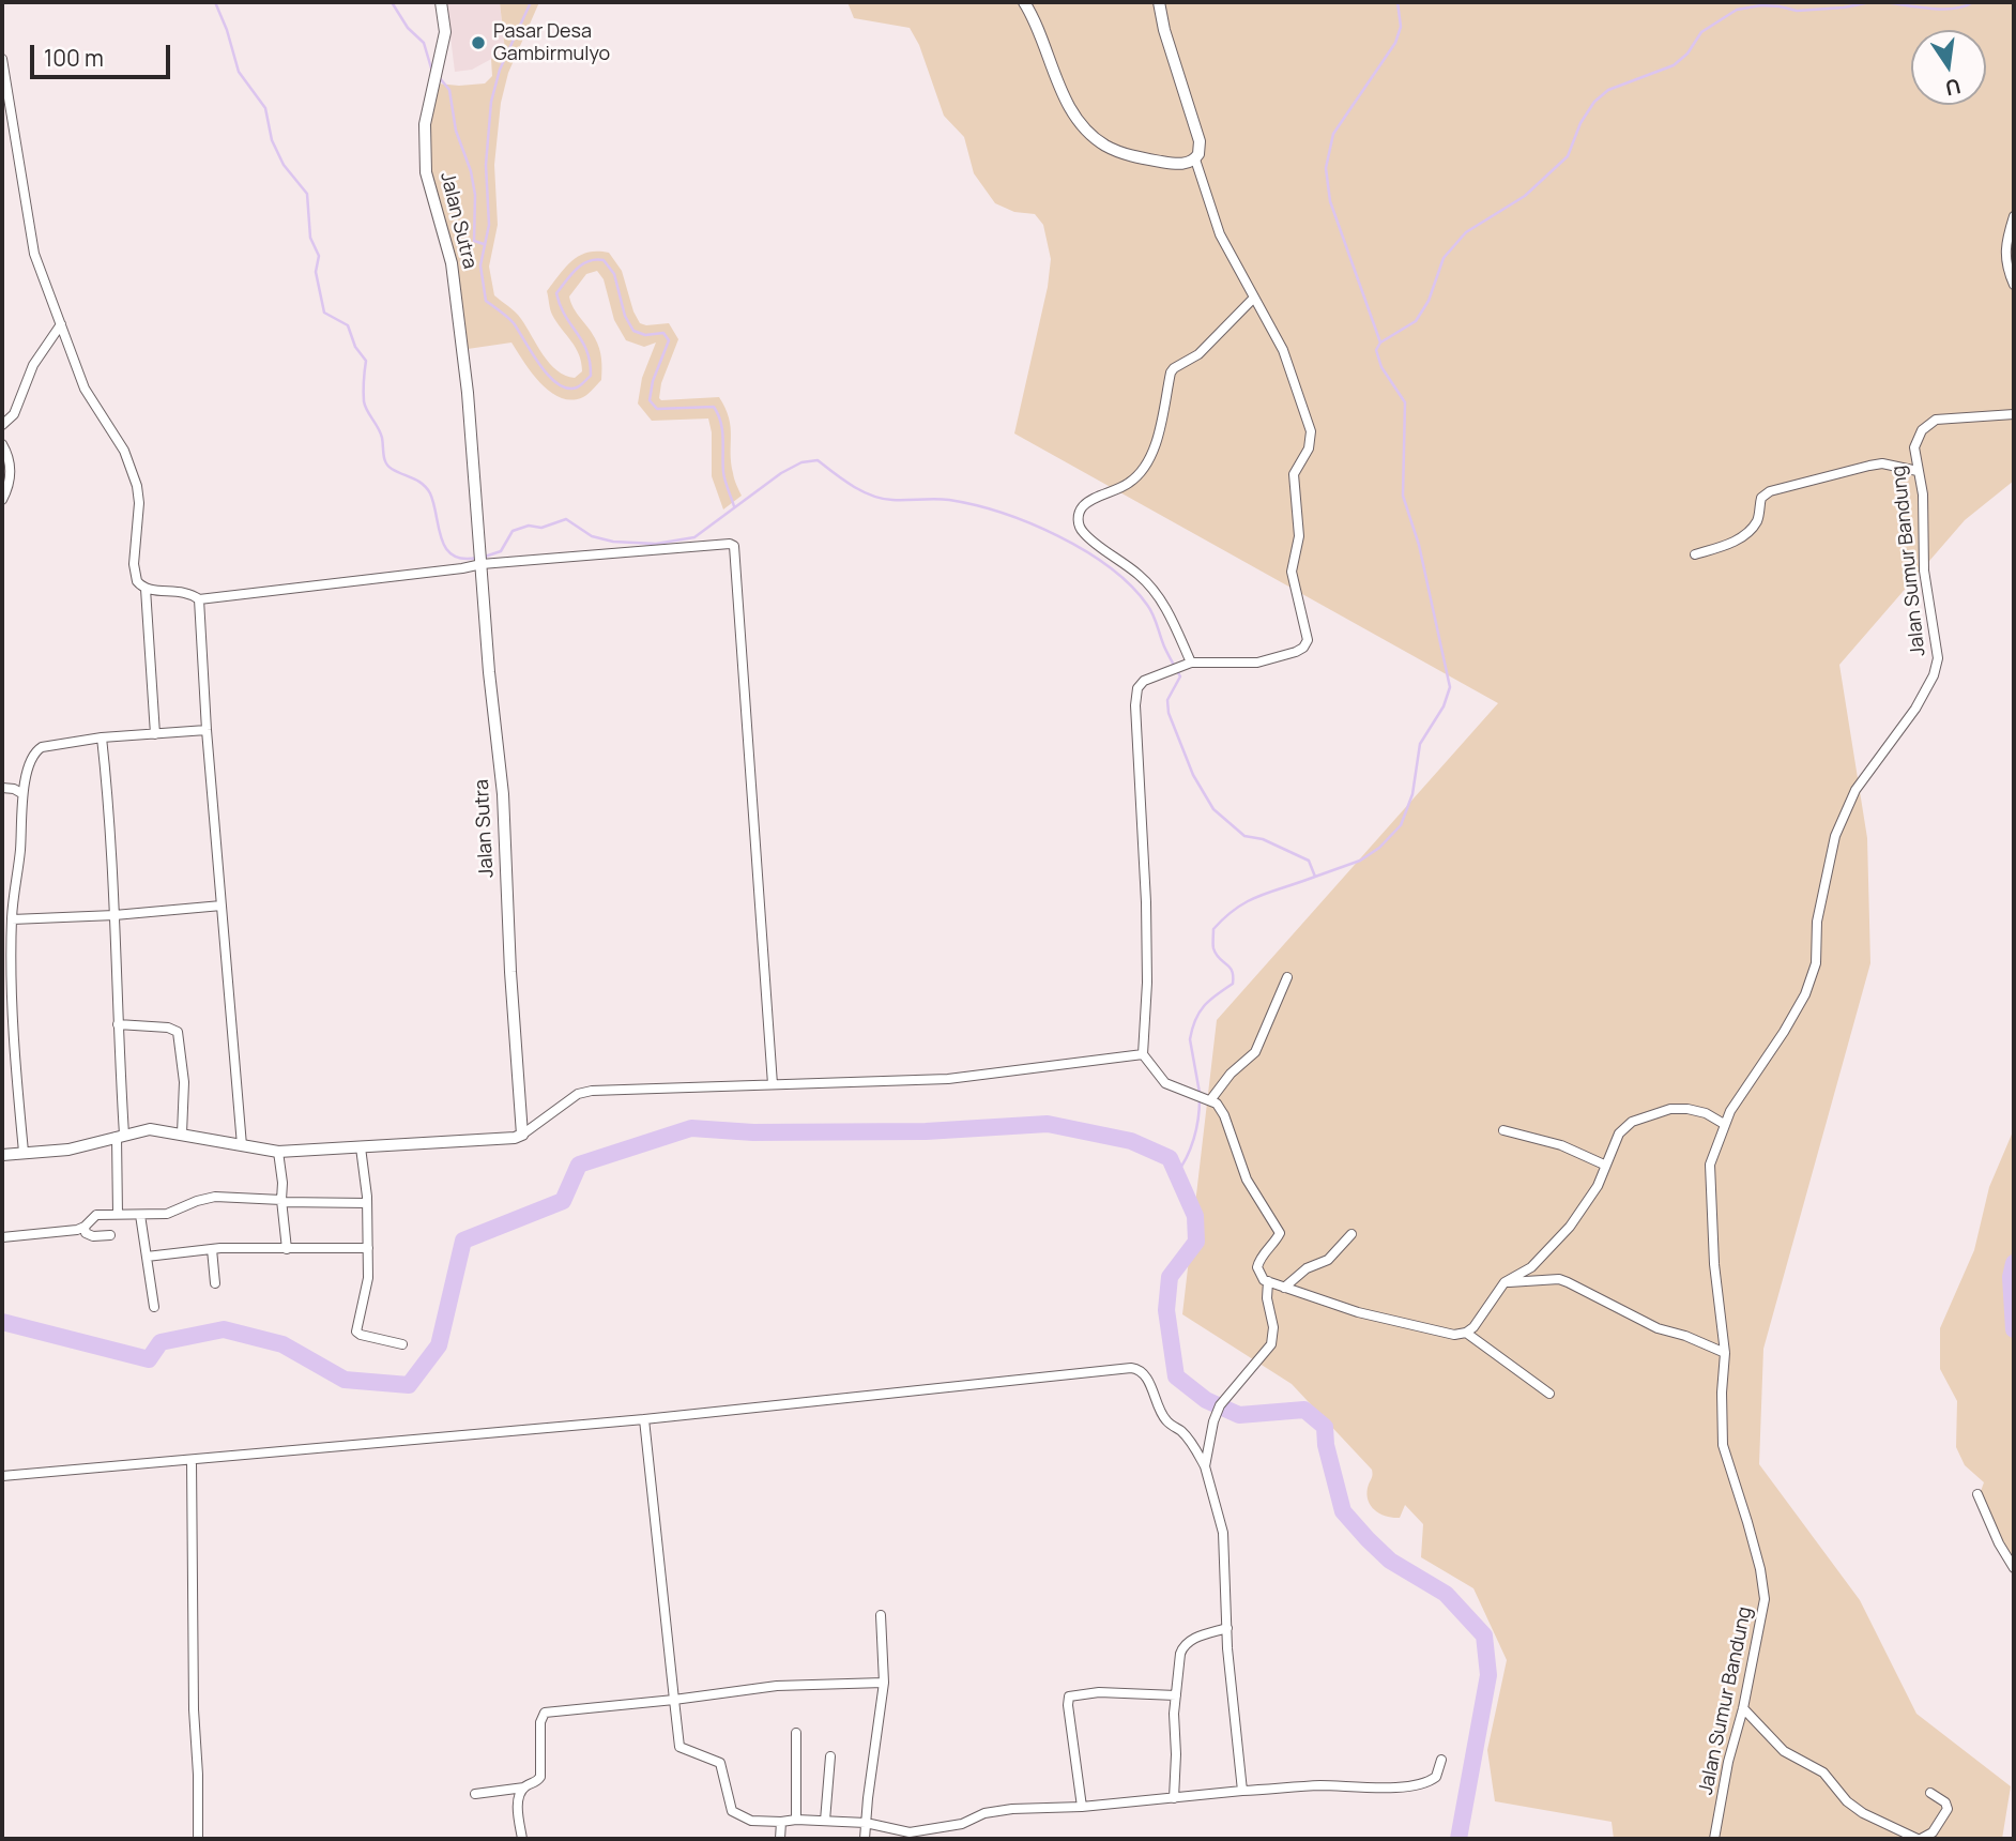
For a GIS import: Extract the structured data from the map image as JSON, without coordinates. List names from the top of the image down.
{
  "streets": {
    "street": ["Jalan Sutra", "Jalan Sumur Bandung"]
  },
  "places": ["Pasar Desa Gambirmulyo"],
  "scale_bar": "100 m",
  "north": "bottom"
}
